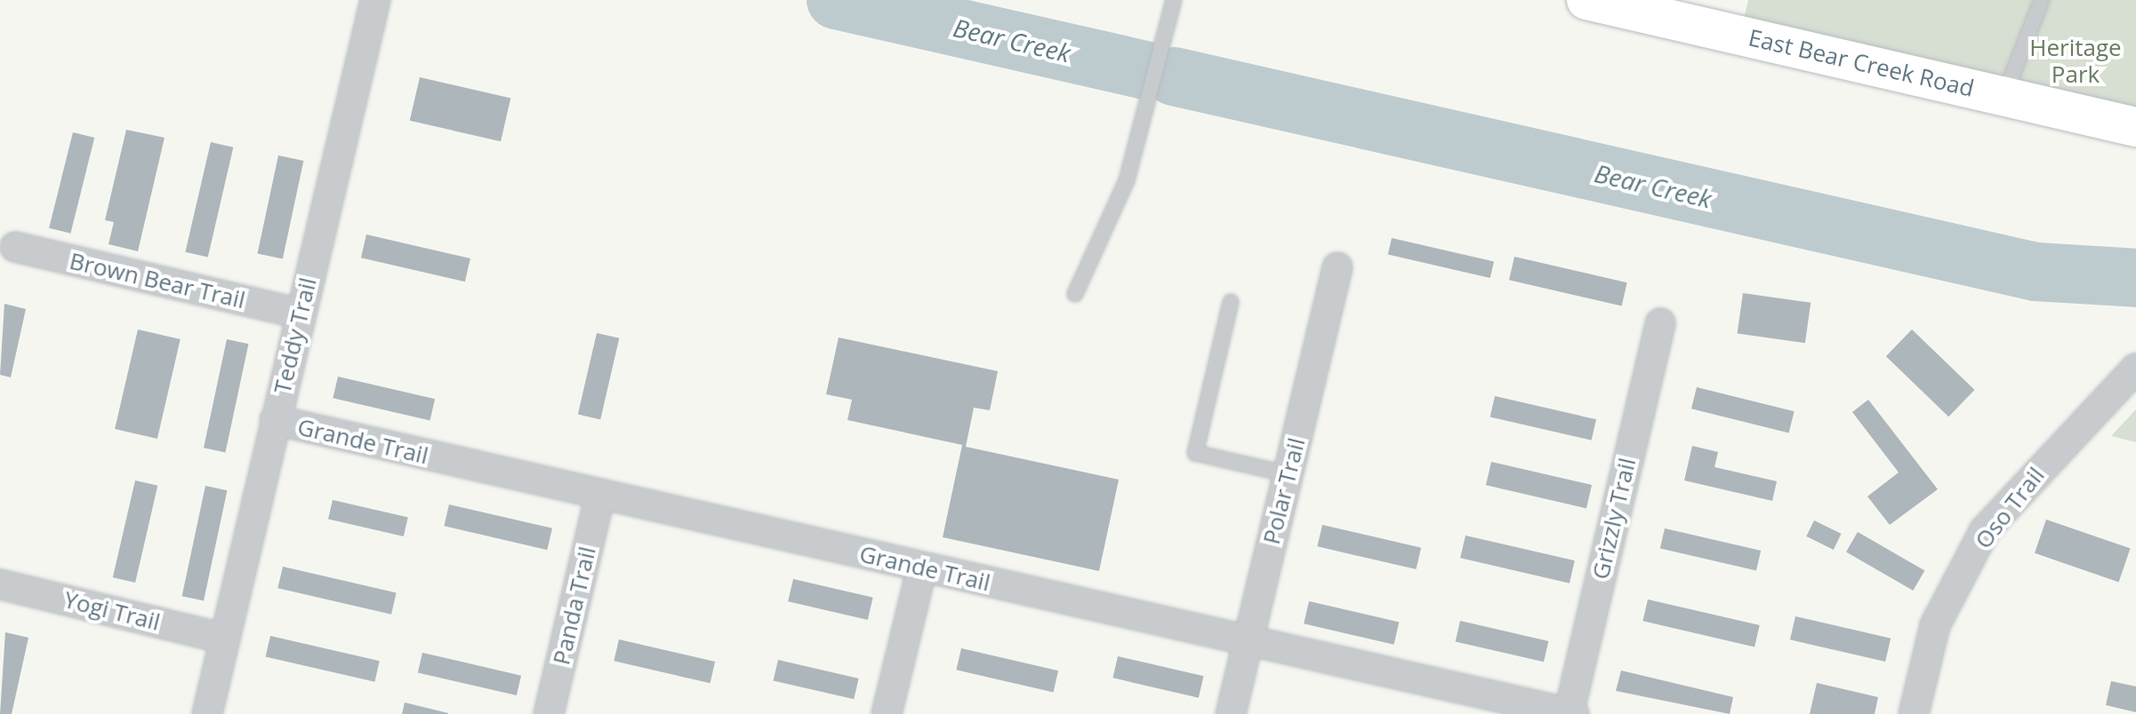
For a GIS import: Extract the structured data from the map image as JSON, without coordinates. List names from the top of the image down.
{
  "streets": {
    "main road": ["East Bear Creek Road"],
    "street": [
      "Brown Bear Trail",
      "Teddy Trail",
      "Grande Trail",
      "Polar Trail",
      "Oso Trail",
      "Grizzly Trail",
      "Panda Trail",
      "Yogi Trail"
    ]
  },
  "crossings": [
    ["Brown Bear Trail", "Teddy Trail"],
    ["Teddy Trail", "Grande Trail"],
    ["Teddy Trail", "Yogi Trail"],
    ["Grande Trail", "Polar Trail"],
    ["Grande Trail", "Grizzly Trail"],
    ["Grande Trail", "Panda Trail"]
  ],
  "water": ["Bear Creek"],
  "parks": ["Heritage Park"]
}
